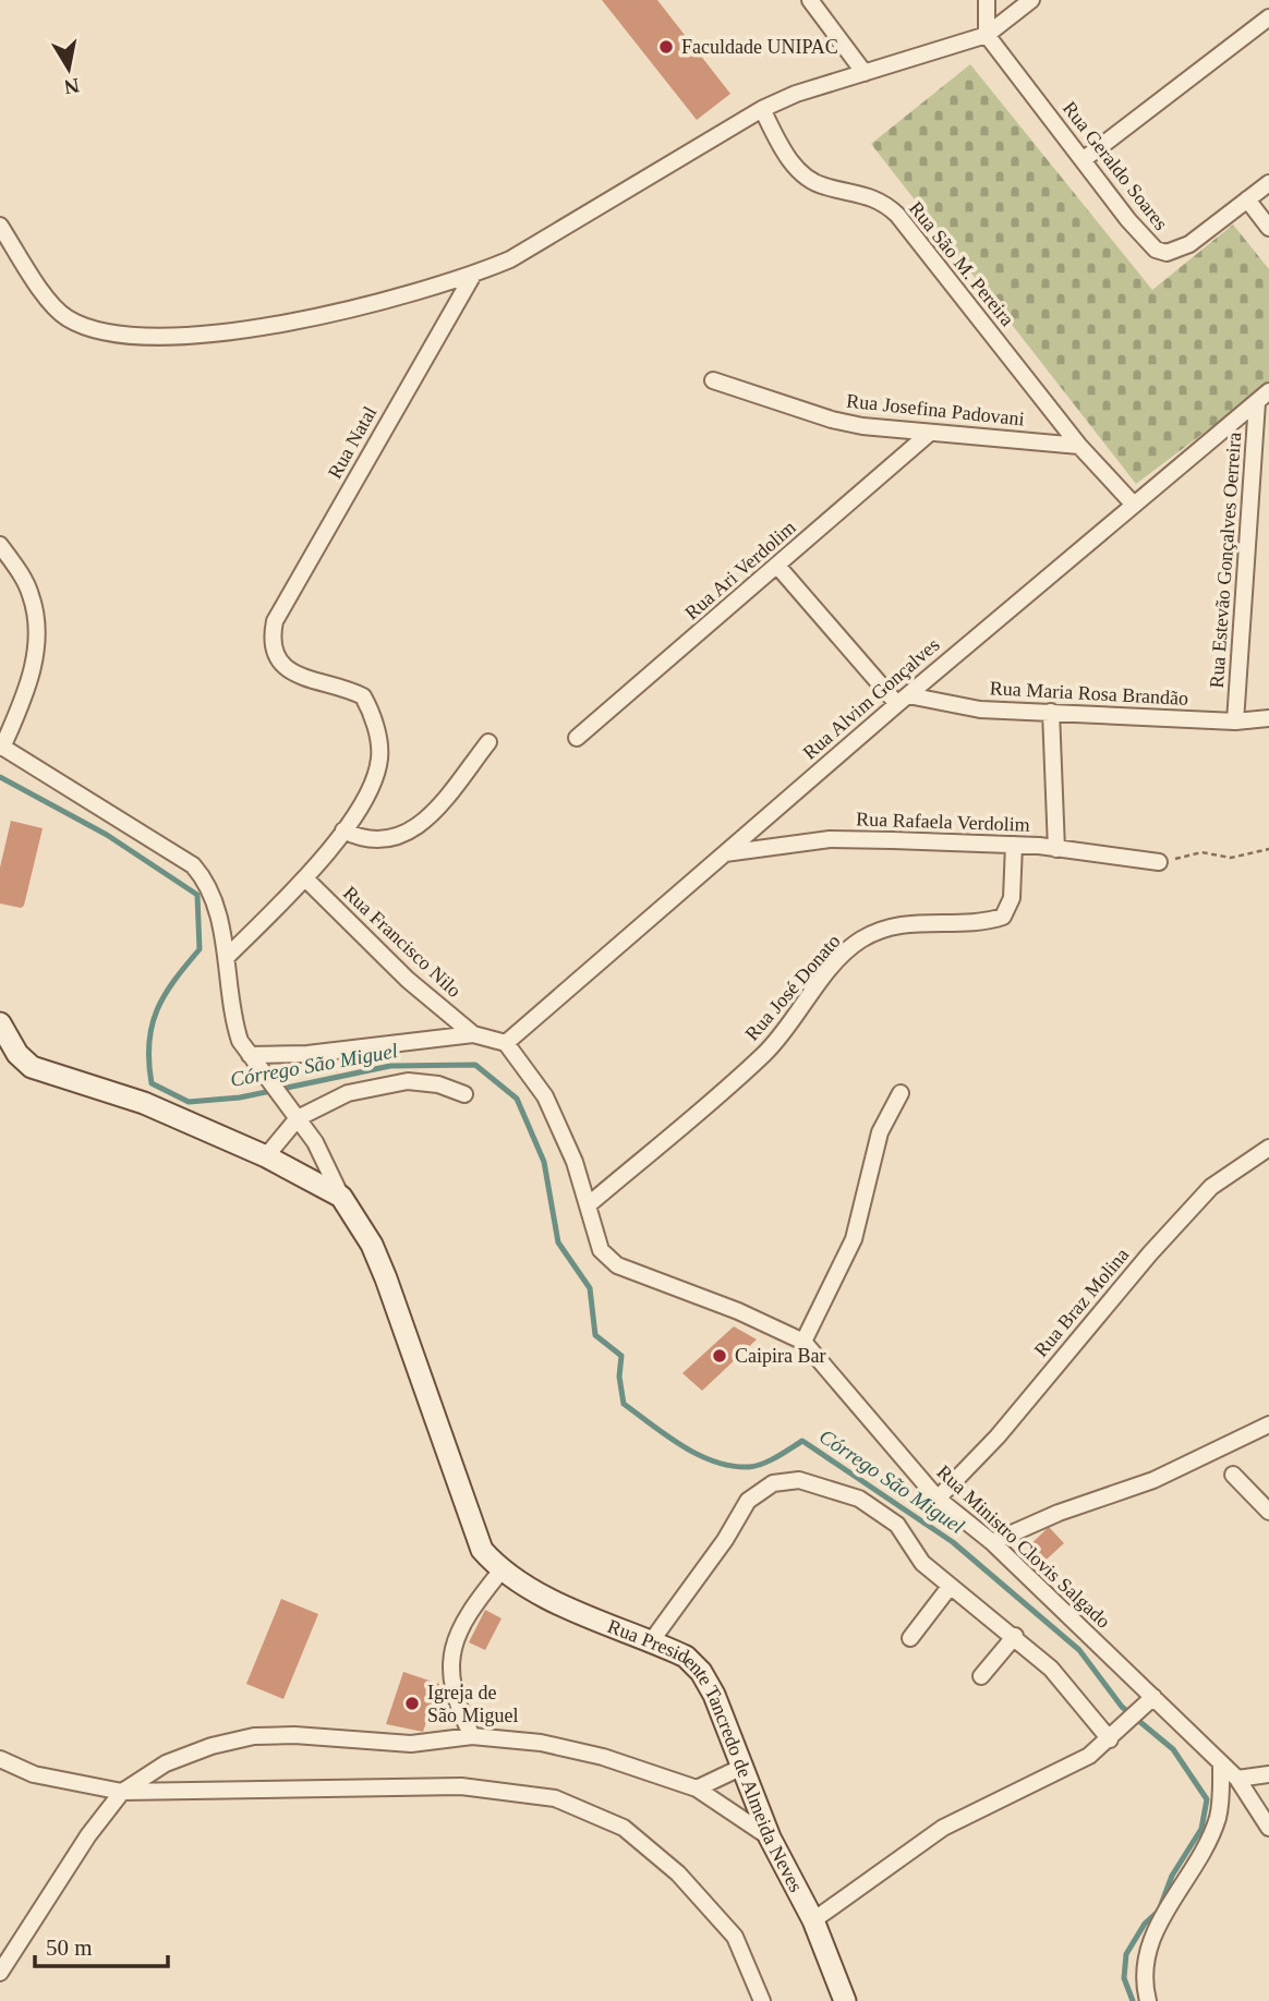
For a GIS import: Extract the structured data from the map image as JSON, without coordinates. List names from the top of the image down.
{
  "streets": {
    "main road": ["Rua Presidente Tancredo de Almeida Neves"],
    "street": [
      "Rua Geraldo Soares",
      "Rua São M. Pereira",
      "Rua Josefina Padovani",
      "Rua Natal",
      "Rua Estevão Gonçalves Oerreira",
      "Rua Ari Verdolim",
      "Rua Maria Rosa Brandão",
      "Rua Alvim Gonçalves",
      "Rua Rafaela Verdolim",
      "Rua Francisco Nilo",
      "Rua José Donato",
      "Rua Braz Molina",
      "Rua Ministro Clovis Salgado"
    ]
  },
  "crossings": [
    ["Rua São M. Pereira", "Rua Josefina Padovani"],
    ["Rua Josefina Padovani", "Rua Ari Verdolim"],
    ["Rua Natal", "Rua Francisco Nilo"],
    ["Rua Estevão Gonçalves Oerreira", "Rua Maria Rosa Brandão"],
    ["Rua Estevão Gonçalves Oerreira", "Rua Alvim Gonçalves"],
    ["Rua Maria Rosa Brandão", "Rua Alvim Gonçalves"],
    ["Rua Alvim Gonçalves", "Rua Rafaela Verdolim"],
    ["Rua Alvim Gonçalves", "Rua Ministro Clovis Salgado"],
    ["Rua Rafaela Verdolim", "Rua José Donato"],
    ["Rua José Donato", "Rua Ministro Clovis Salgado"],
    ["Rua Braz Molina", "Rua Ministro Clovis Salgado"]
  ],
  "water": ["Córrego São Miguel"],
  "places": ["Faculdade UNIPAC", "Caipira Bar", "Igreja de São Miguel"],
  "scale_bar": "50 m",
  "north": "bottom"
}
